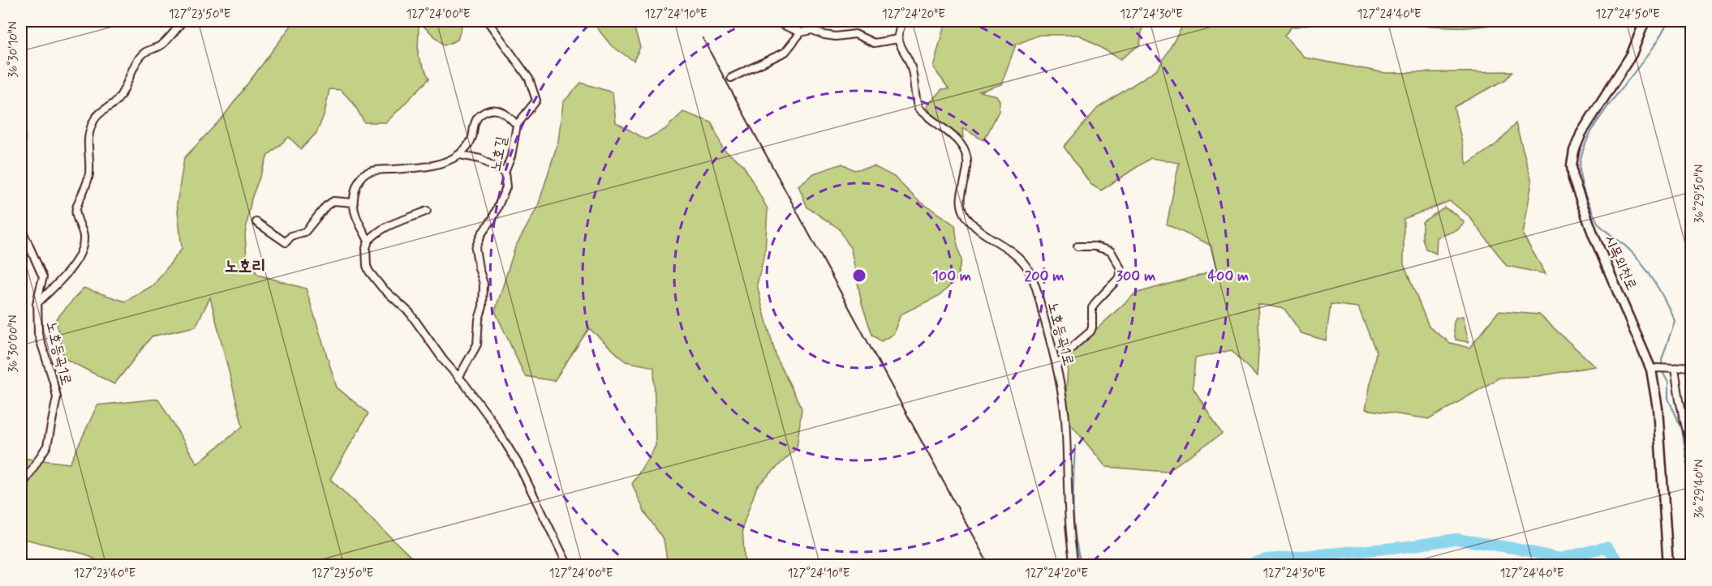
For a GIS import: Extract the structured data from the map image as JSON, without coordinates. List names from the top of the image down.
{
  "streets": {
    "street": ["노호길", "시목외천로", "노호등곡1로"]
  },
  "districts": ["노호리"],
  "coordinates": [
    "127°23'50\"E",
    "127°24'00\"E",
    "127°24'10\"E",
    "127°24'20\"E",
    "127°24'30\"E",
    "127°24'40\"E",
    "127°24'50\"E",
    "36°30'10\"N",
    "36°29'50\"N",
    "36°30'00\"N",
    "36°29'40\"N",
    "127°23'40\"E"
  ],
  "rings": [
    "100 m",
    "200 m",
    "300 m",
    "400 m"
  ]
}
